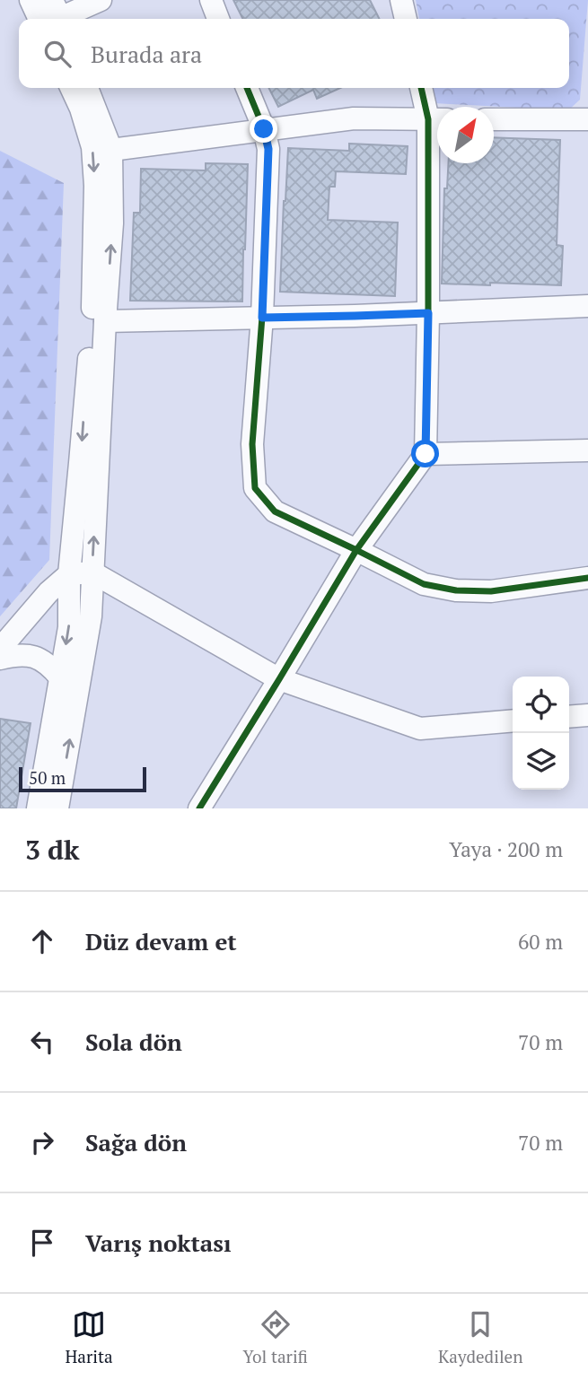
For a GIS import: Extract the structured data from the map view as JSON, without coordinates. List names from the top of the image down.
{
  "scale_bar": "50 m",
  "north": "top right",
  "page": {
    "search": "Burada ara",
    "scale": "50 m",
    "heading": ["3 dk", "Yaya · 200 m"],
    "list": [
      ["Düz devam et", "60 m"],
      ["Sola dön", "70 m"],
      ["Sağa dön", "70 m"],
      "Varış noktası"
    ],
    "nav": ["Harita", "Yol tarifi", "Kaydedilen"]
  }
}
